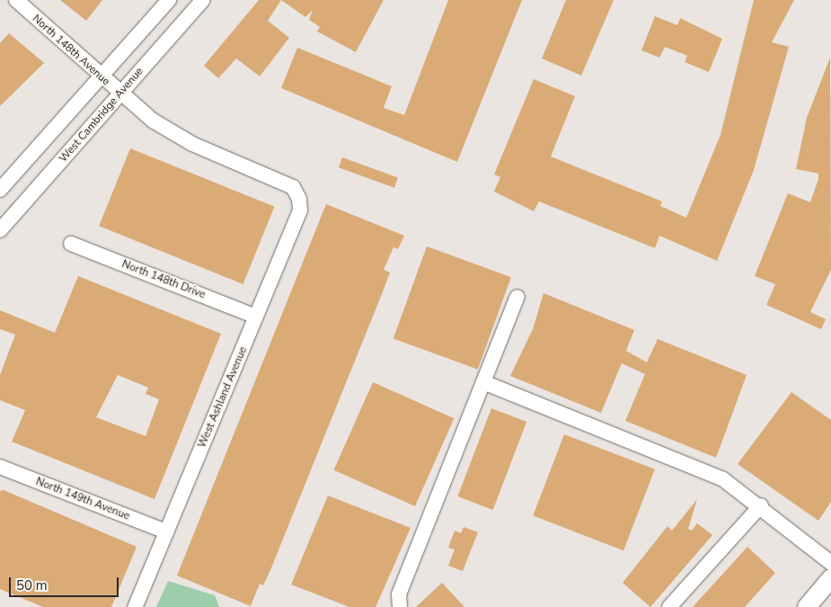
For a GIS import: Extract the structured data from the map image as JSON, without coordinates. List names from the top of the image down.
{
  "streets": {
    "street": [
      "North 148th Avenue",
      "West Cambridge Avenue",
      "North 148th Drive",
      "West Ashland Avenue",
      "North 149th Avenue"
    ]
  },
  "crossings": [
    ["North 148th Avenue", "West Cambridge Avenue"],
    ["North 148th Avenue", "West Ashland Avenue"],
    ["North 148th Drive", "West Ashland Avenue"],
    ["West Ashland Avenue", "North 149th Avenue"]
  ],
  "scale_bar": "50 m"
}
